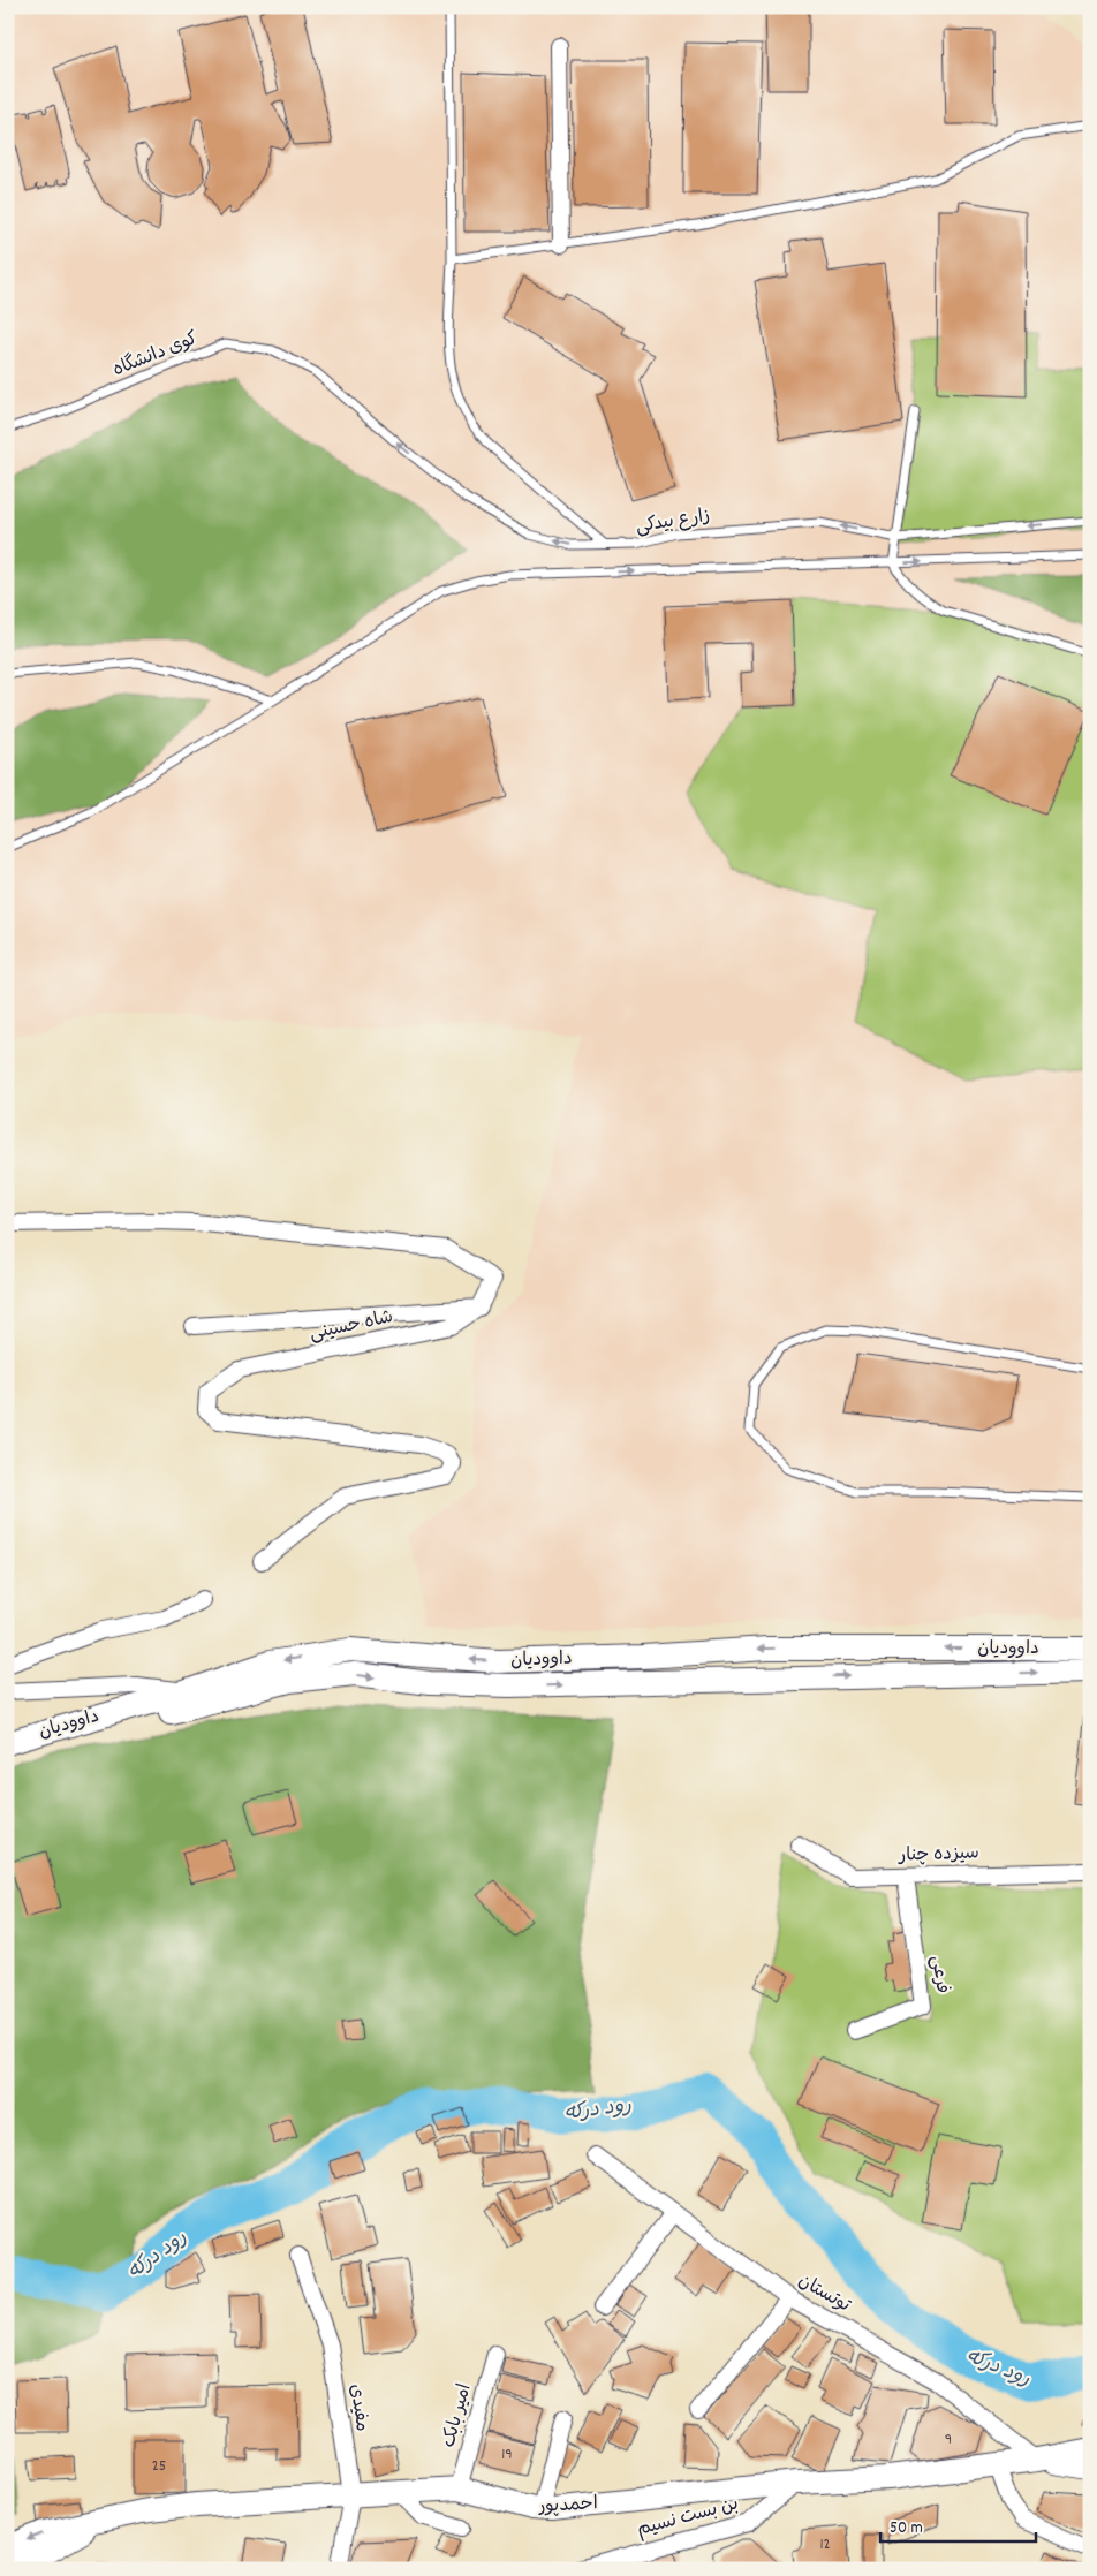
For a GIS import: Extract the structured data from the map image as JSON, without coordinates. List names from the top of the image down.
{
  "streets": {
    "street": [
      "شاه حسینی",
      "داوودیان",
      "سیزده چنار",
      "فرعی",
      "توتستان",
      "مفیدی",
      "امیر بابک",
      "احمدپور",
      "بن بست نسیم"
    ],
    "lane": ["کوی دانشگاه", "زارع بیدکی"]
  },
  "crossings": [
    ["کوی دانشگاه", "زارع بیدکی"],
    ["سیزده چنار", "فرعی"],
    ["توتستان", "احمدپور"],
    ["مفیدی", "احمدپور"],
    ["امیر بابک", "احمدپور"],
    ["احمدپور", "بن بست نسیم"]
  ],
  "one_way": ["زارع بیدکی"],
  "water": ["رود درکه"],
  "house_numbers": [
    "9",
    "19",
    "25",
    "12"
  ],
  "scale_bar": "50 m"
}
